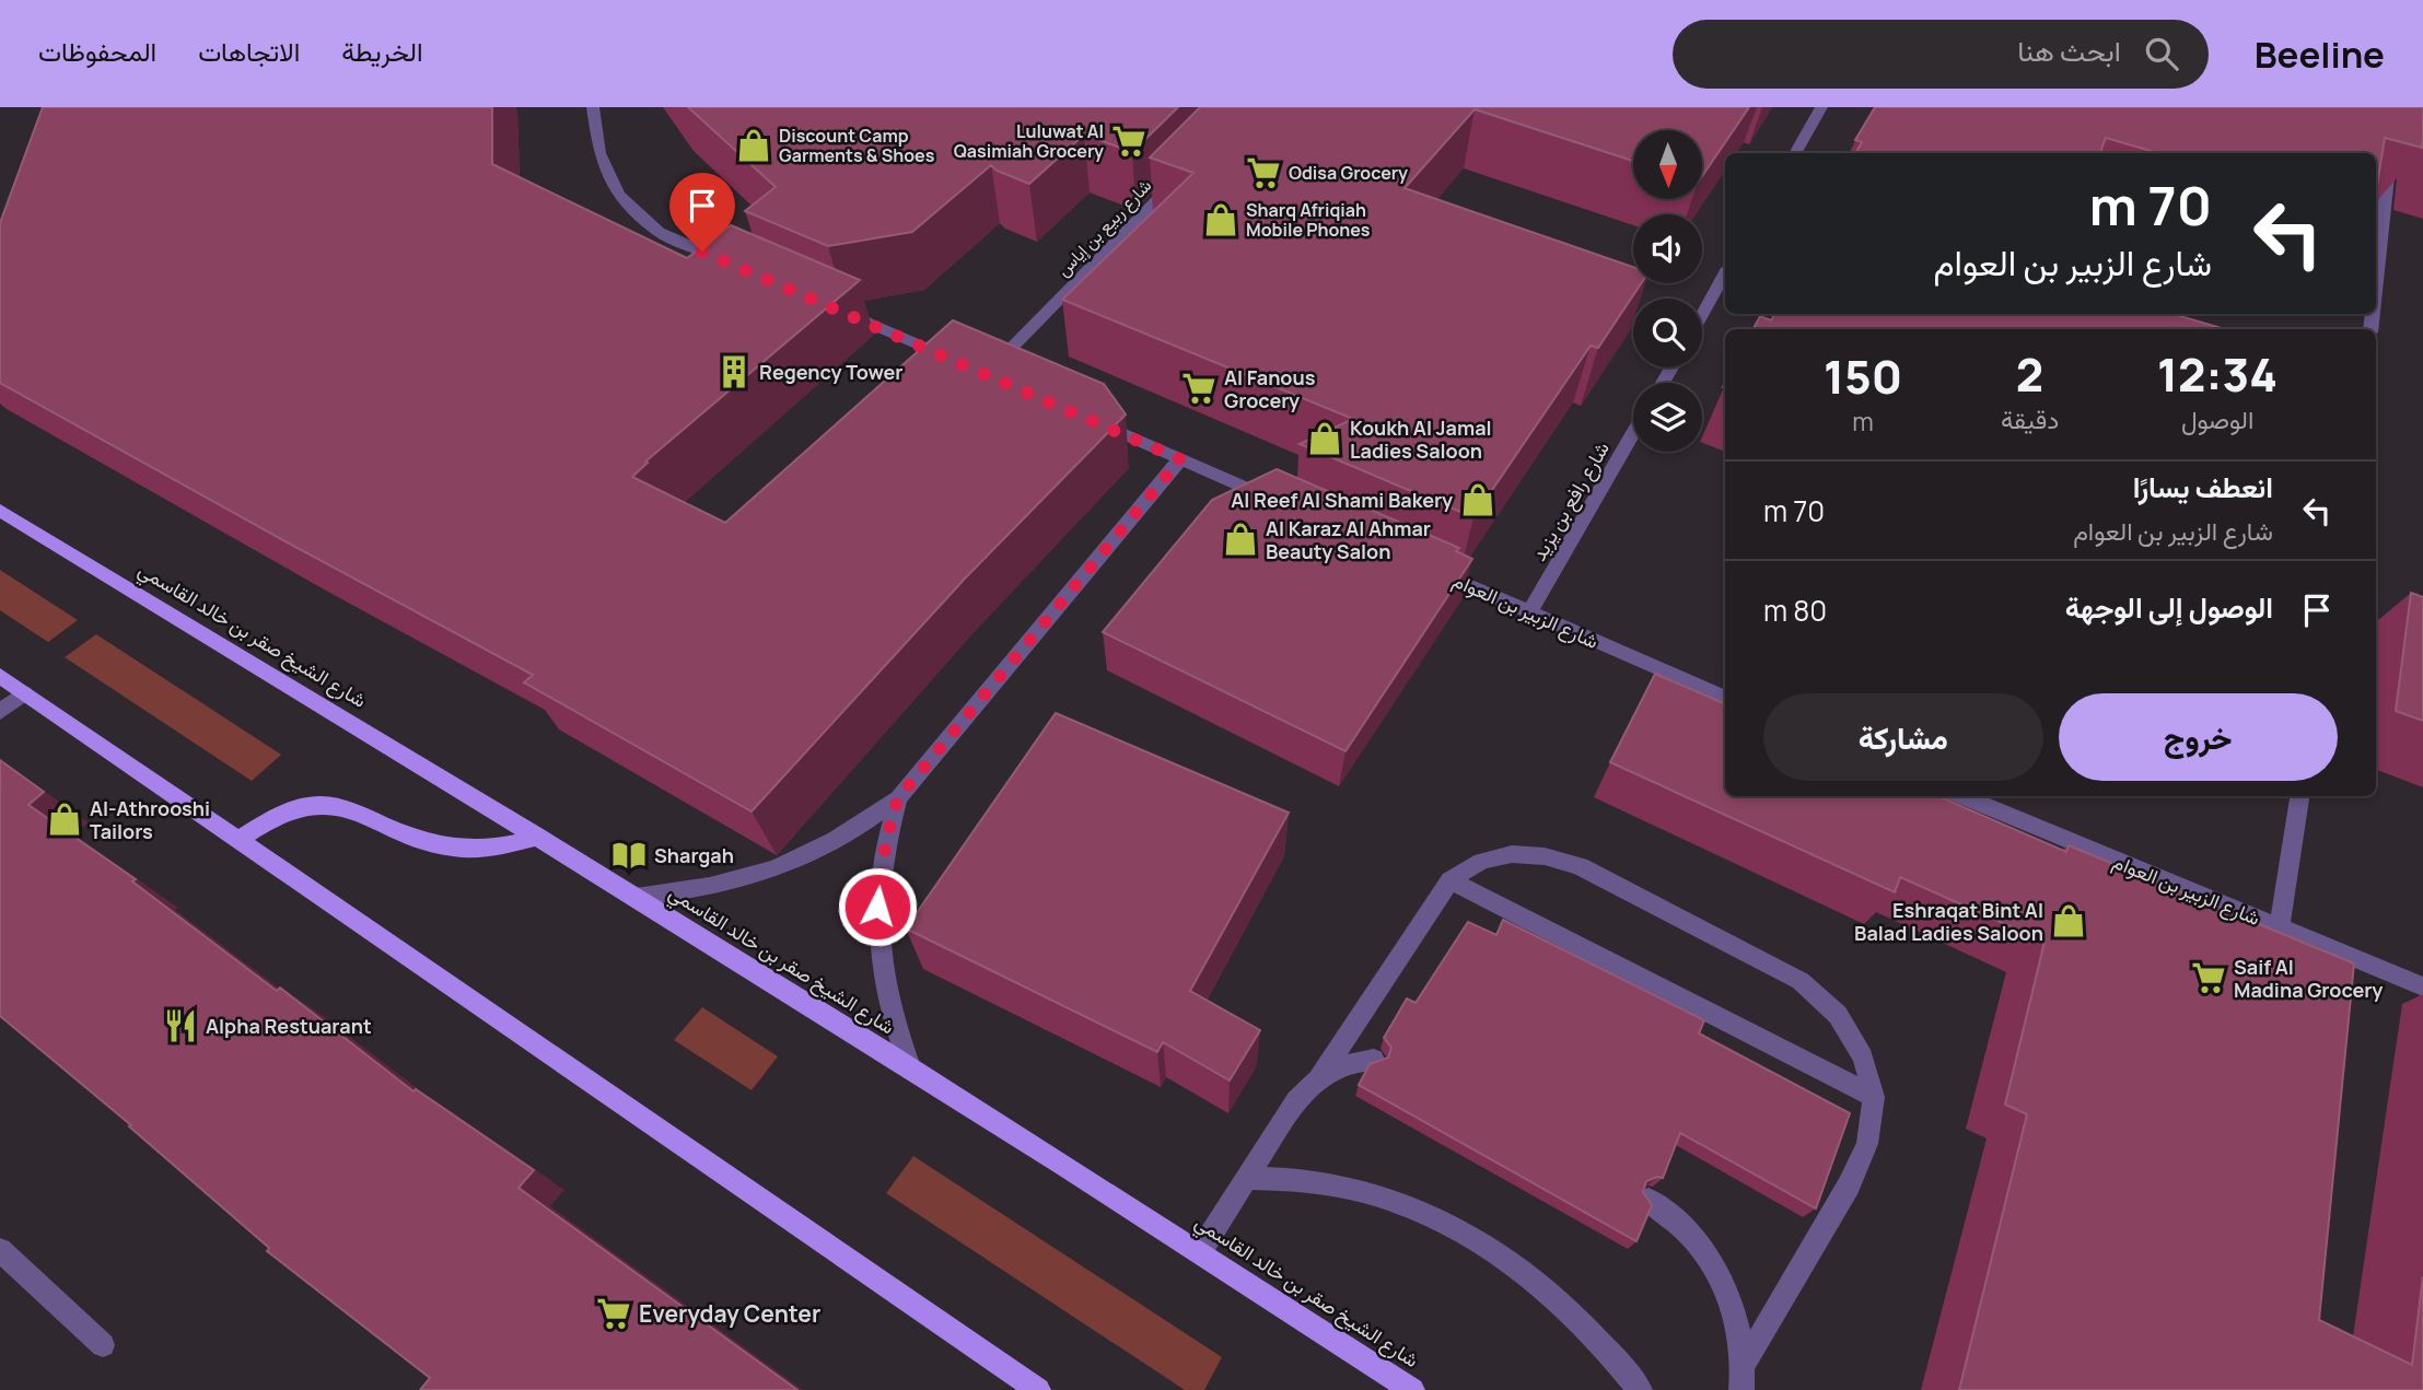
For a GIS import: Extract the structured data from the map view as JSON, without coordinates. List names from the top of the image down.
{
  "streets": {
    "main road": ["شارع الشيخ صقر بن خالد القاسمي"],
    "street": ["شارع ربيع بن إياس", "شارع رافع بن يزيد", "شارع الزبير بن العوام"]
  },
  "crossings": [
    ["شارع رافع بن يزيد", "شارع الزبير بن العوام"]
  ],
  "places": {
    "supermarket": [
      "Luluwat Al Qasimiah Grocery",
      "Odisa Grocery",
      "Al Fanous Grocery",
      "Saif Al Madina Grocery",
      "Everyday Center"
    ],
    "shop": [
      "Discount Camp Garments & Shoes",
      "Sharq Afriqiah Mobile Phones",
      "Koukh Al Jamal Ladies Saloon",
      "Al Reef Al Shami Bakery",
      "Al Karaz Al Ahmar Beauty Salon",
      "Al-Athrooshi Tailors",
      "Eshraqat Bint Al Balad Ladies Saloon"
    ],
    "building": ["Regency Tower"],
    "library": ["Shargah"],
    "restaurant": ["Alpha Restuarant"]
  },
  "north": "bottom",
  "page": {
    "header": "Beeline",
    "search": "ابحث هنا",
    "nav": ["الخريطة", "الاتجاهات", "المحفوظات"],
    "turn": ["70 m", "شارع الزبير بن العوام"],
    "eta": [
      "12:34",
      "الوصول",
      "2",
      "دقيقة",
      "150",
      "m"
    ],
    "list": [
      {
        "name": "انعطف يسارًا",
        "note": "شارع الزبير بن العوام",
        "value": "70 m"
      },
      {
        "name": "الوصول إلى الوجهة",
        "value": "80 m"
      }
    ],
    "buttons": ["خروج", "مشاركة"]
  }
}
